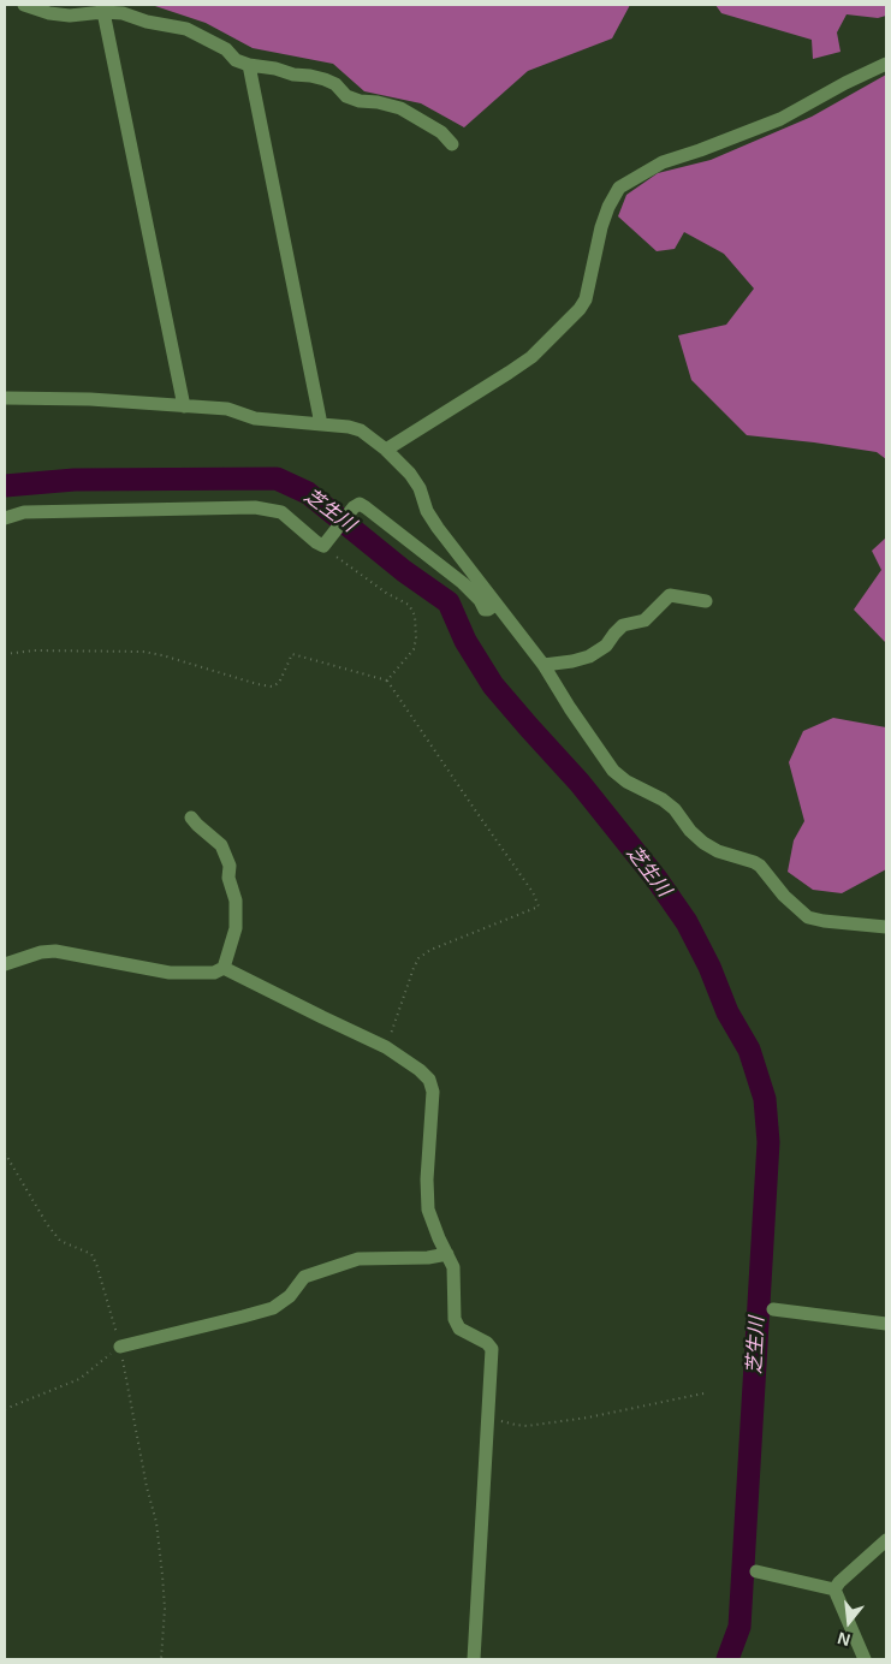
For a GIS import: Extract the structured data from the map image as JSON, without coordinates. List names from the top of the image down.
{
  "water": ["芝生川"],
  "north": "bottom"
}
